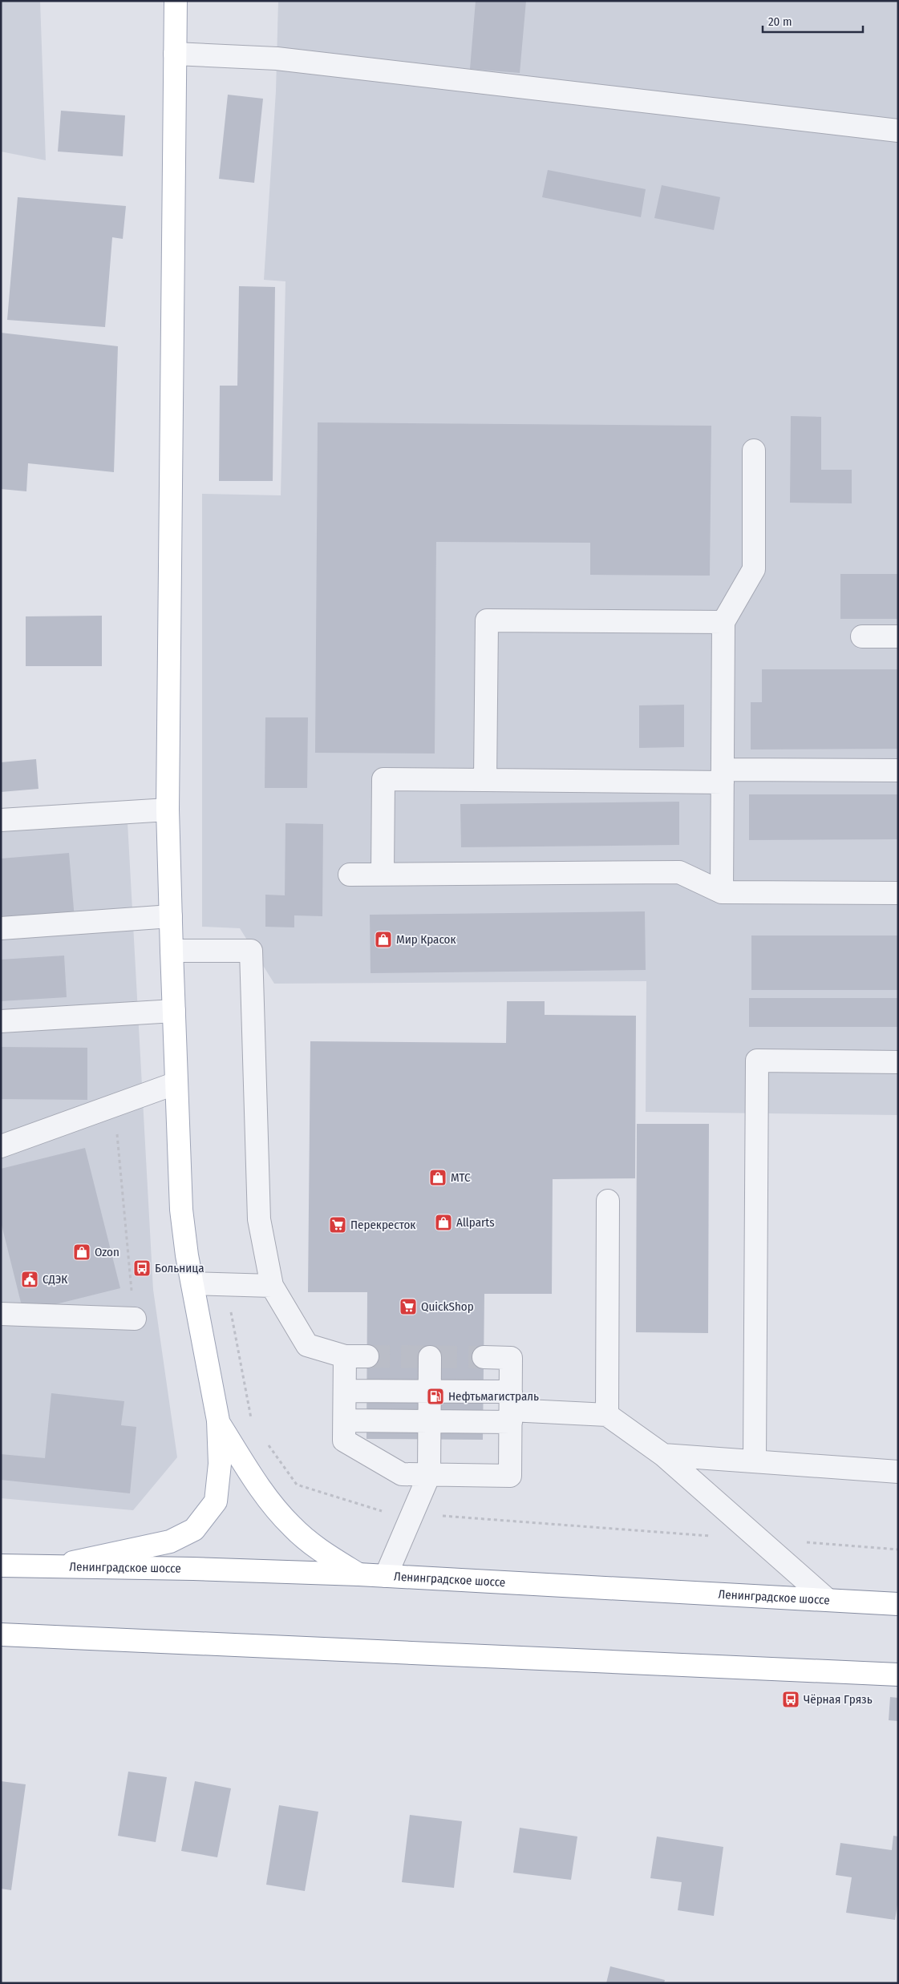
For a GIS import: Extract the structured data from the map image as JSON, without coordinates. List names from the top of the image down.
{
  "streets": {
    "main road": ["Ленинградское шоссе"]
  },
  "places": {
    "shop": [
      "Мир Красок",
      "МТС",
      "Allparts",
      "Ozon"
    ],
    "supermarket": ["Перекресток", "QuickShop"],
    "bus stop": ["Больница", "Чёрная Грязь"],
    "public building": ["СДЭК"],
    "fuel station": ["Нефтьмагистраль"]
  },
  "scale_bar": "20 m"
}
